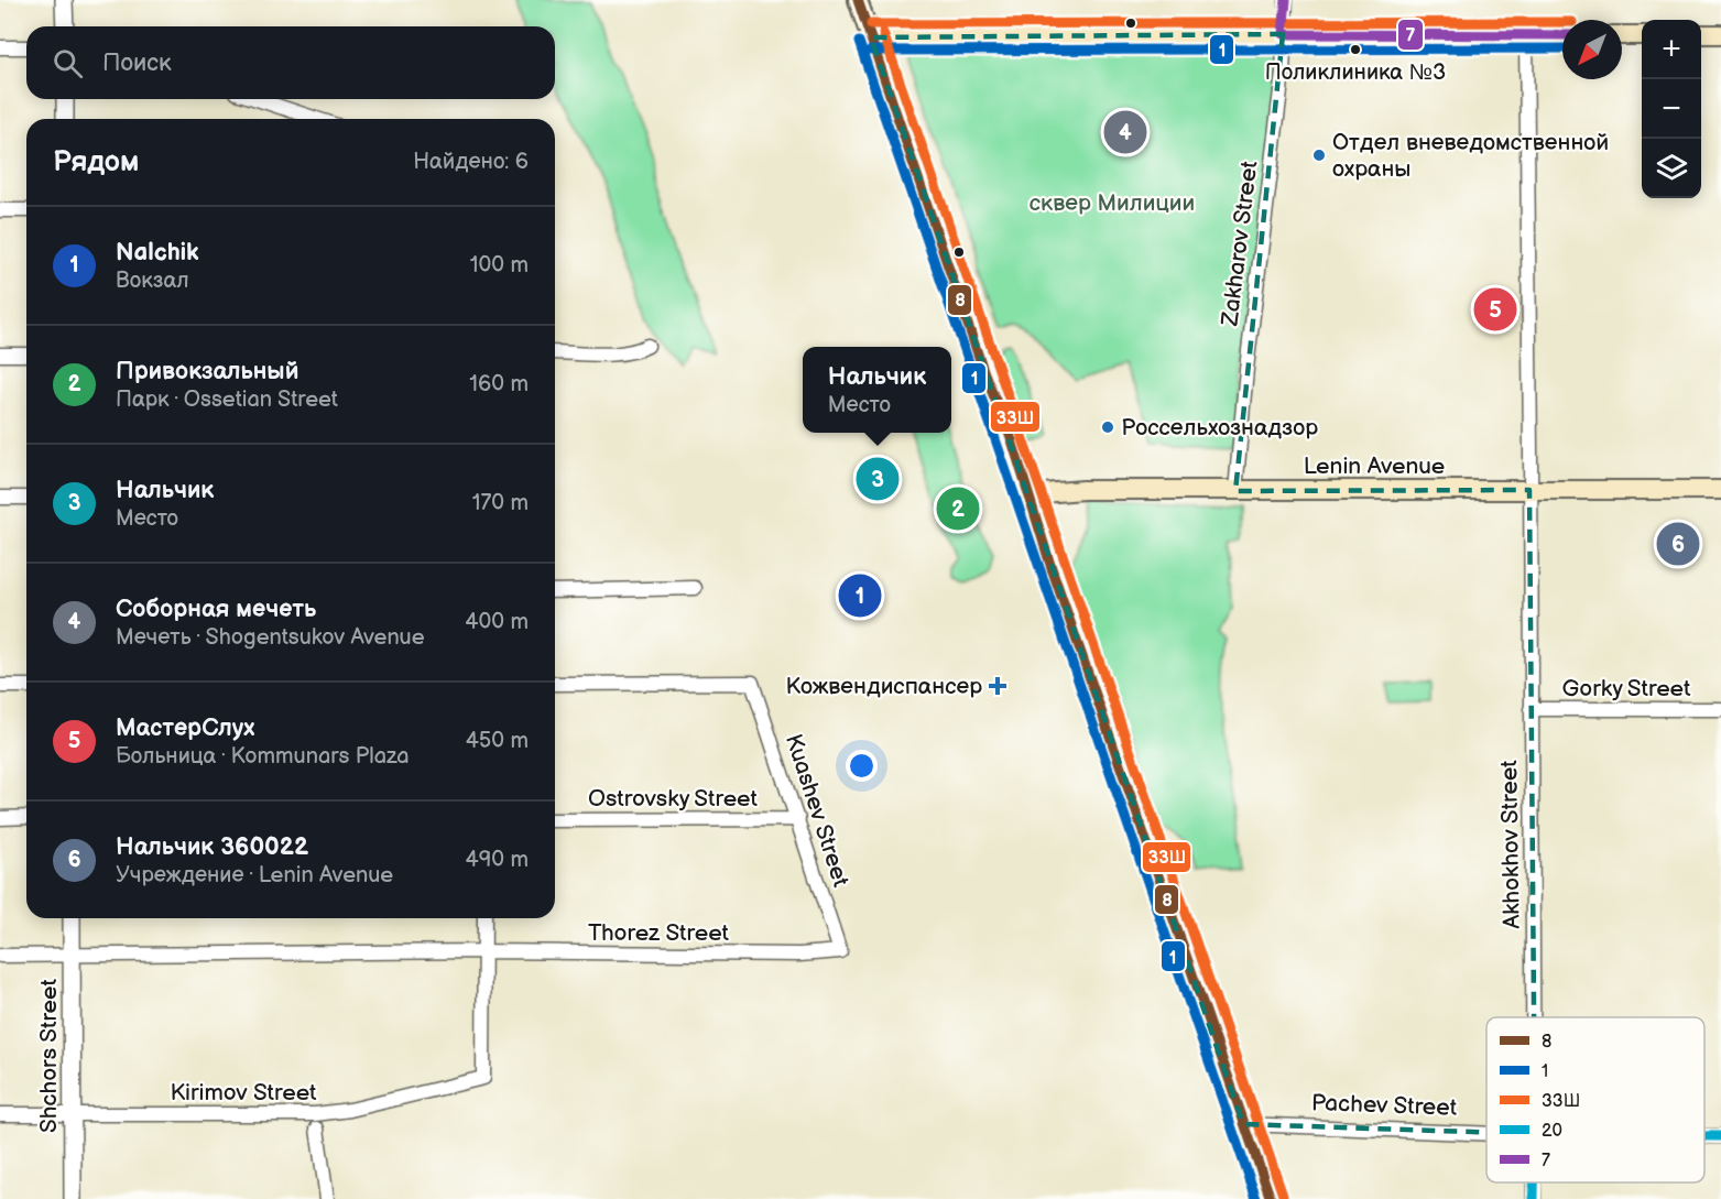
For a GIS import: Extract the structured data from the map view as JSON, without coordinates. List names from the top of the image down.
{
  "streets": {
    "main road": ["Lenin Avenue"],
    "street": [
      "Zakharov Street",
      "Gorky Street",
      "Ostrovsky Street",
      "Kuashev Street",
      "Akhokhov Street",
      "Thorez Street",
      "Shchors Street",
      "Kirimov Street",
      "Pachev Street"
    ]
  },
  "crossings": [
    ["Zakharov Street", "Lenin Avenue"],
    ["Lenin Avenue", "Akhokhov Street"],
    ["Gorky Street", "Akhokhov Street"],
    ["Ostrovsky Street", "Kuashev Street"],
    ["Kuashev Street", "Thorez Street"],
    ["Thorez Street", "Shchors Street"],
    ["Thorez Street", "Kirimov Street"],
    ["Shchors Street", "Kirimov Street"]
  ],
  "parks": ["сквер Милиции"],
  "places": {
    "other": ["Поликлиника №3", "Отдел вневедомственной охраны", "Россельхознадзор"],
    "health": ["Кожвендиспансер"]
  },
  "lines": [
    "transit line 8",
    "transit line 7",
    "transit line 33Ш",
    "transit line 1",
    "transit line 20"
  ],
  "legend": [
    "8",
    "1",
    "33Ш",
    "20",
    "7"
  ],
  "north": "bottom left",
  "page": {
    "map_buttons": ["+", "−"],
    "search": "Поиск",
    "pins": [
      "4",
      "5",
      "3",
      "2",
      "6",
      "1"
    ],
    "heading": ["Рядом", "Найдено: 6"],
    "list": [
      {
        "mark": "1",
        "name": "Nalchik",
        "note": "Вокзал",
        "value": "100 m"
      },
      {
        "mark": "2",
        "name": "Привокзальный",
        "note": "Парк · Ossetian Street",
        "value": "160 m"
      },
      {
        "mark": "3",
        "name": "Нальчик",
        "note": "Место",
        "value": "170 m"
      },
      {
        "mark": "4",
        "name": "Соборная мечеть",
        "note": "Мечеть · Shogentsukov Avenue",
        "value": "400 m"
      },
      {
        "mark": "5",
        "name": "МастерСлух",
        "note": "Больница · Kommunars Plaza",
        "value": "450 m"
      },
      {
        "mark": "6",
        "name": "Нальчик 360022",
        "note": "Учреждение · Lenin Avenue",
        "value": "490 m"
      }
    ],
    "popup": ["Нальчик", "Место"]
  }
}
